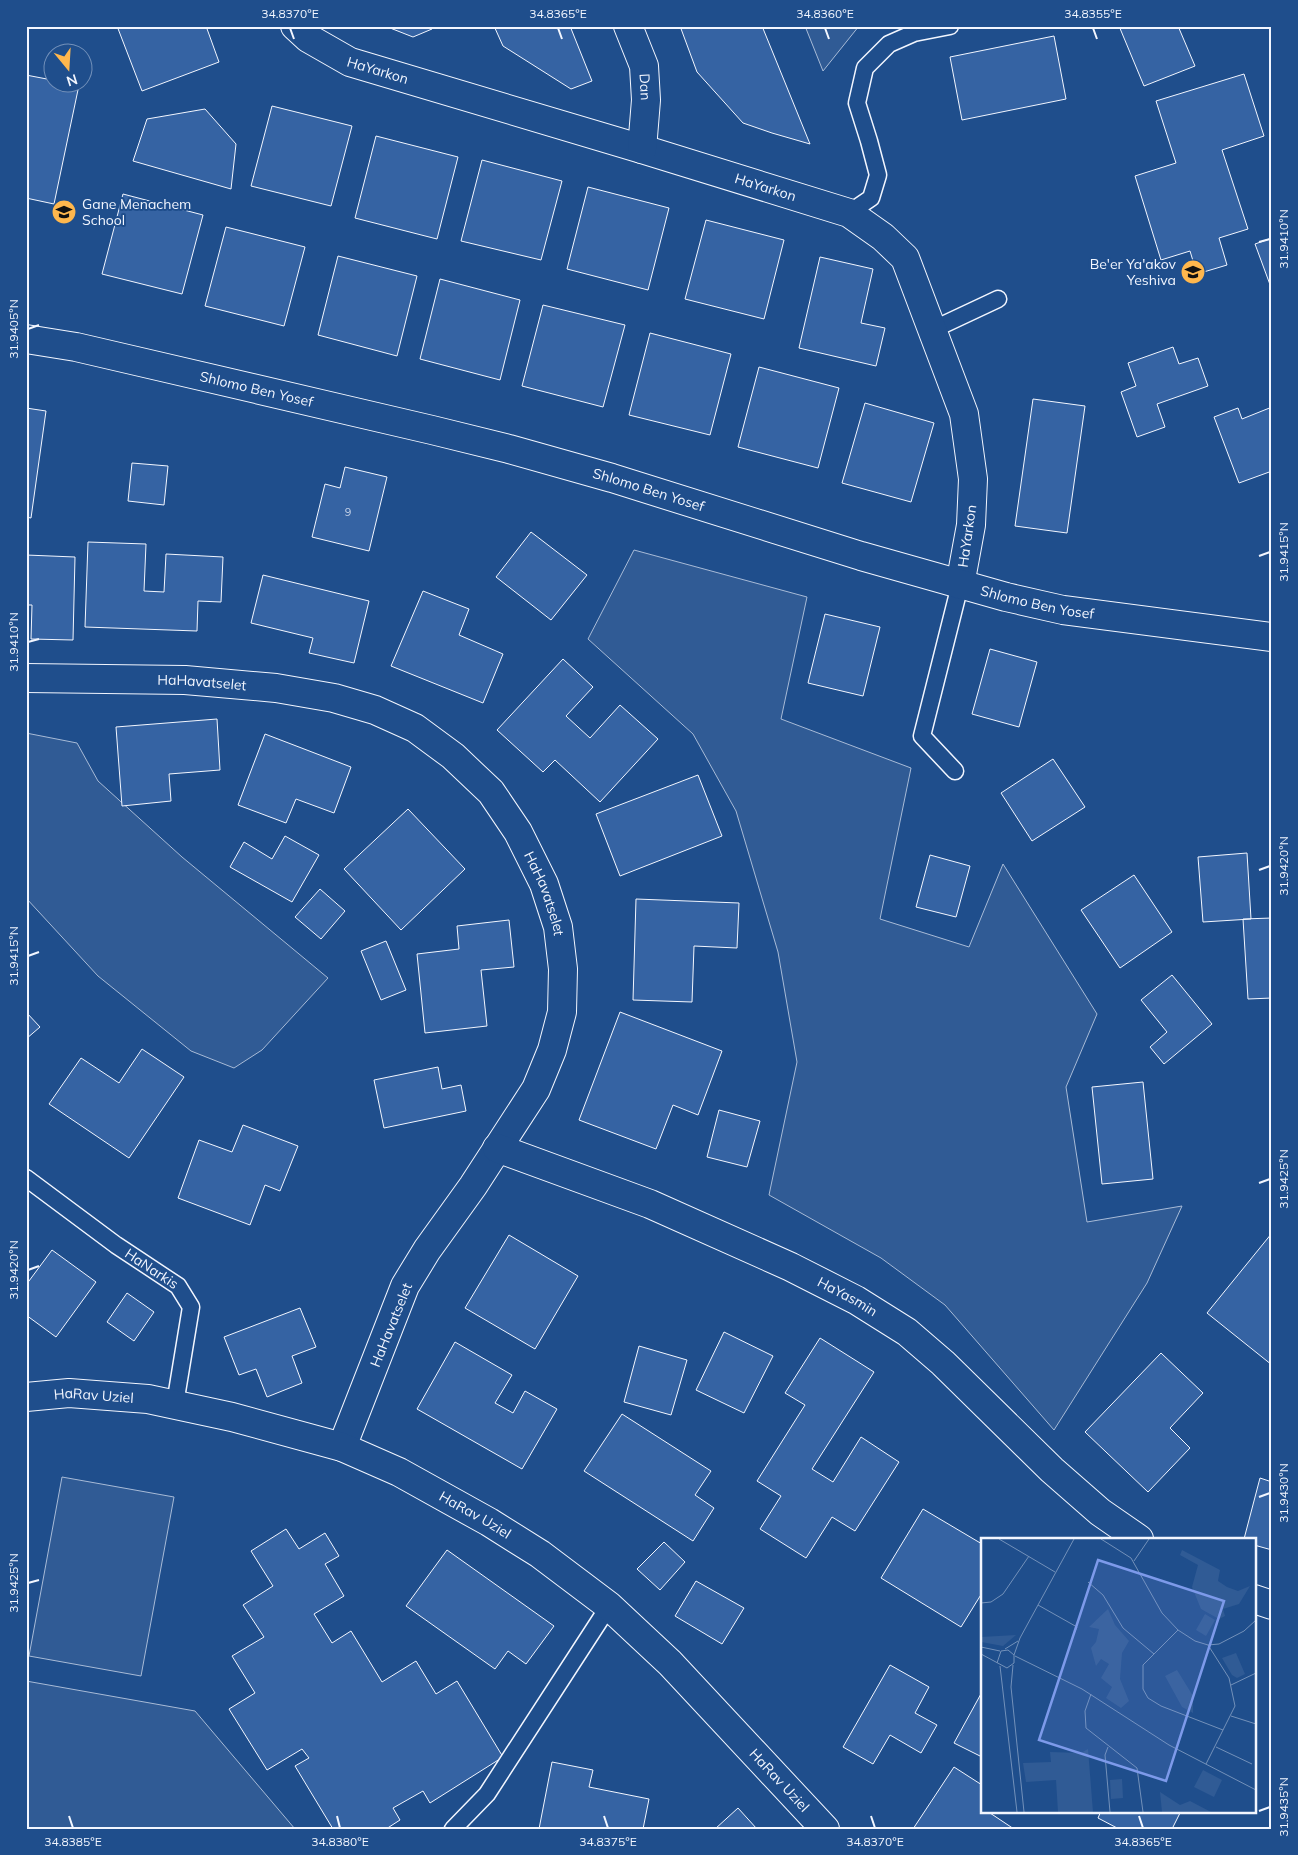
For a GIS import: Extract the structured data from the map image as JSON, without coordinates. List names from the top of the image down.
{
  "streets": {
    "street": [
      "HaYarkon",
      "Dan",
      "Shlomo Ben Yosef",
      "HaHavatselet",
      "HaYasmin",
      "HaRav Uziel"
    ],
    "lane": ["HaNarkis"]
  },
  "crossings": [
    ["HaYarkon", "Dan"],
    ["HaYarkon", "Shlomo Ben Yosef"],
    ["HaHavatselet", "HaYasmin"],
    ["HaHavatselet", "HaRav Uziel"],
    ["HaNarkis", "HaRav Uziel"]
  ],
  "places": {
    "school or university": ["Gane Menachem School", "Be'er Ya'akov Yeshiva"]
  },
  "house_numbers": ["9"],
  "north": "bottom",
  "coordinates": [
    "34.8370°E",
    "34.8365°E",
    "34.8360°E",
    "34.8355°E",
    "31.9410°N",
    "31.9405°N",
    "31.9415°N",
    "31.9420°N",
    "31.9425°N",
    "31.9430°N",
    "31.9435°N",
    "34.8385°E",
    "34.8380°E",
    "34.8375°E"
  ]
}
